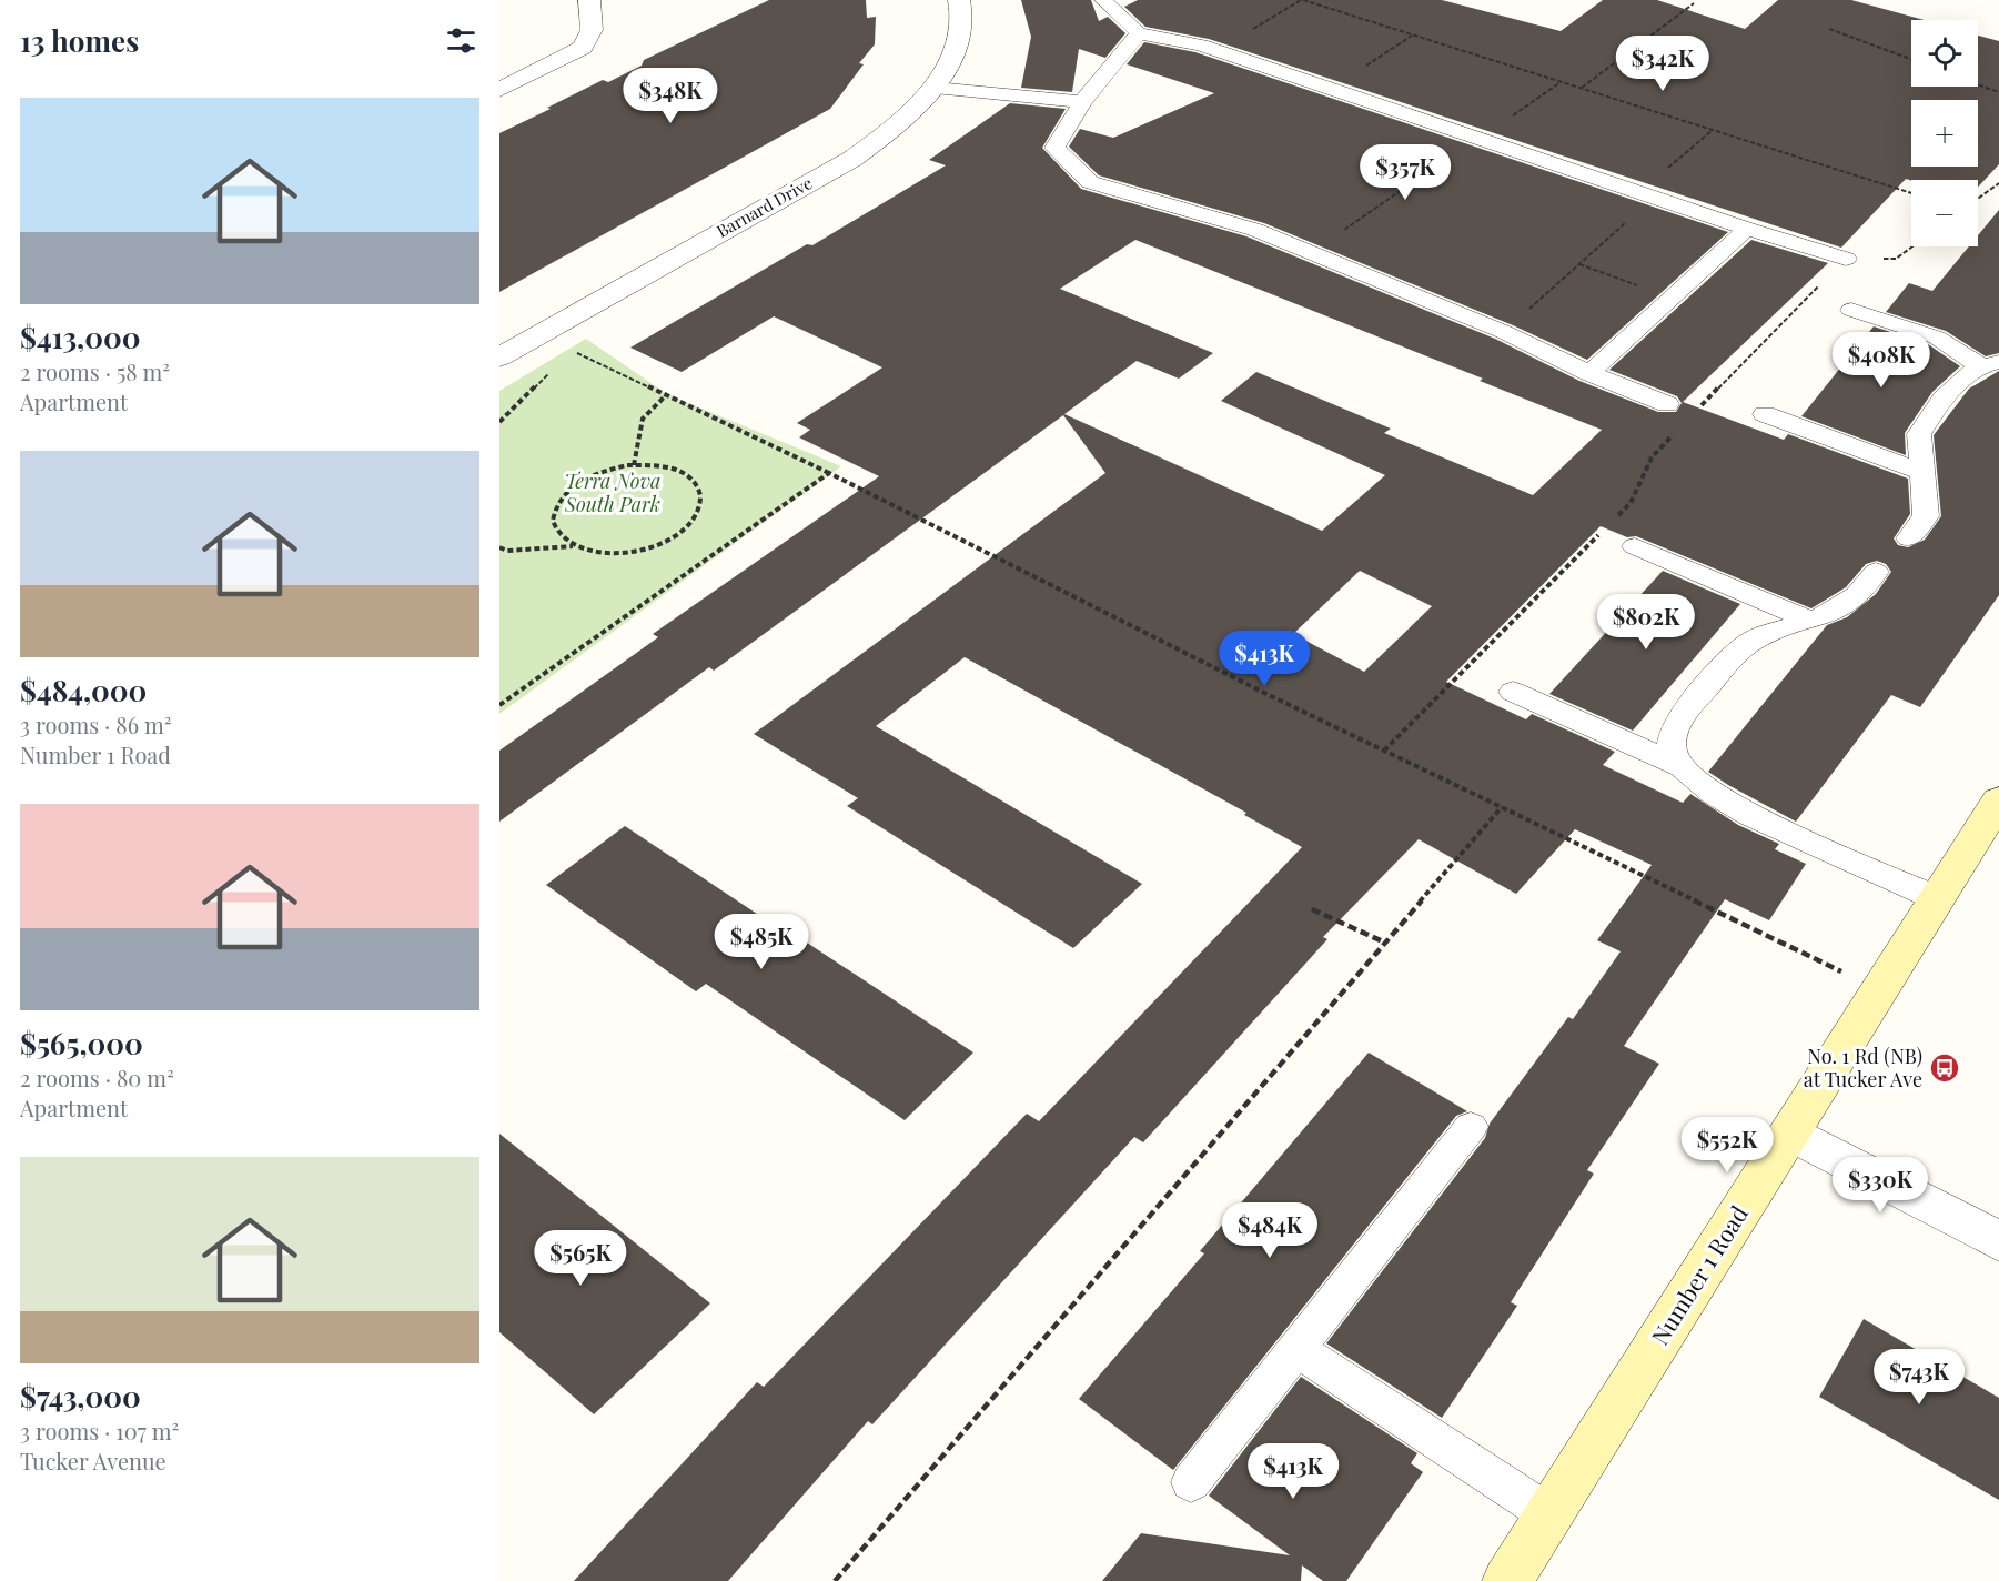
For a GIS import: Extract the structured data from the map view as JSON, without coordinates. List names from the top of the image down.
{
  "streets": {
    "main road": ["Number 1 Road"],
    "street": ["Barnard Drive"]
  },
  "parks": ["Terra Nova South Park"],
  "places": {
    "bus stop": ["No. 1 Rd (NB) at Tucker Ave"]
  },
  "page": {
    "heading": "13 homes",
    "map_buttons": ["+", "−"],
    "price": [
      "$342K",
      "$348K",
      "$357K",
      "$408K",
      "$802K",
      "$413K",
      "$485K",
      "$552K",
      "$330K",
      "$484K",
      "$565K",
      "$743K",
      "$413K"
    ],
    "list": [
      {
        "name": "$413,000",
        "note": "2 rooms · 58 m² · Apartment"
      },
      {
        "name": "$484,000",
        "note": "3 rooms · 86 m² · Number 1 Road"
      },
      {
        "name": "$565,000",
        "note": "2 rooms · 80 m² · Apartment"
      },
      {
        "name": "$743,000",
        "note": "3 rooms · 107 m² · Tucker Avenue"
      }
    ]
  }
}
